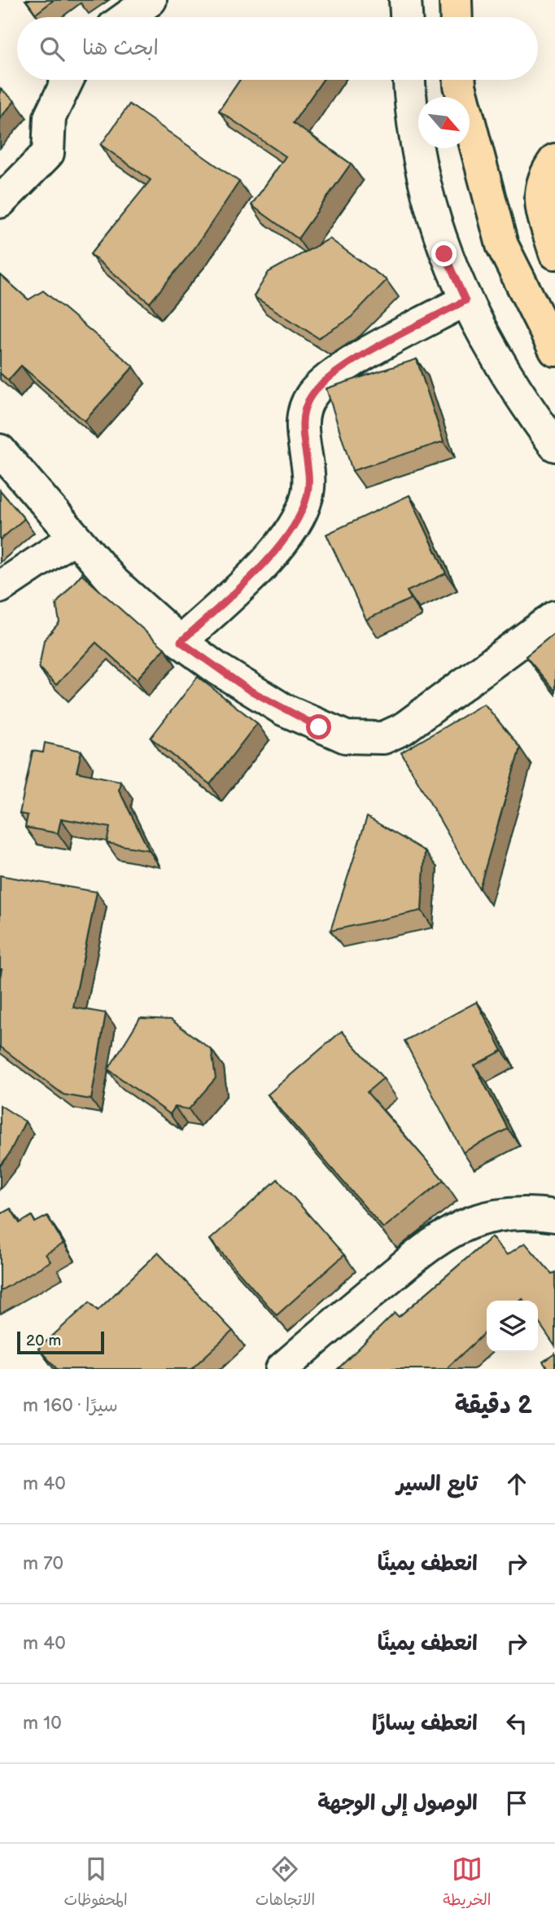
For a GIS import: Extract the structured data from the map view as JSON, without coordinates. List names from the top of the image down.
{
  "scale_bar": "20 m",
  "north": "bottom right",
  "page": {
    "search": "ابحث هنا",
    "scale": "20 m",
    "heading": ["2 دقيقة", "سيرًا · 160 m"],
    "list": [
      ["تابع السير", "40 m"],
      ["انعطف يمينًا", "70 m"],
      ["انعطف يمينًا", "40 m"],
      ["انعطف يسارًا", "10 m"],
      "الوصول إلى الوجهة"
    ],
    "nav": ["الخريطة", "الاتجاهات", "المحفوظات"]
  }
}
